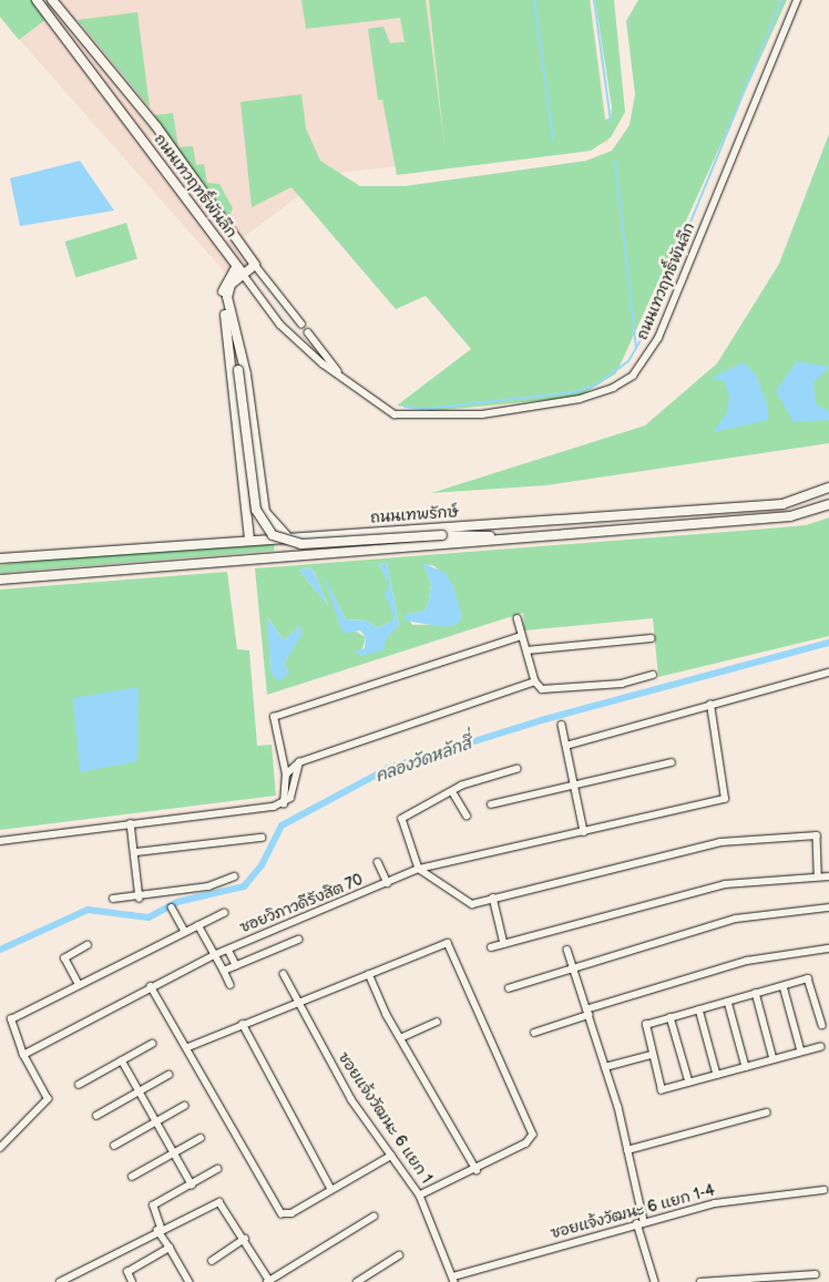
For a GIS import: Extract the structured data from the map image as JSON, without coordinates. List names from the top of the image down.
{
  "streets": {
    "main road": ["ถนนเทวฤทธิ์พันลึก", "ถนนเทพรักษ์"],
    "street": ["ซอยวิภาวดีรังสิต 70", "ซอยแจ้งวัฒนะ 6 แยก 1", "ซอยแจ้งวัฒนะ 6 แยก 1-4"]
  },
  "crossings": [
    ["ซอยแจ้งวัฒนะ 6 แยก 1", "ซอยแจ้งวัฒนะ 6 แยก 1-4"]
  ],
  "water": ["คลองวัดหลักสี่"]
}
